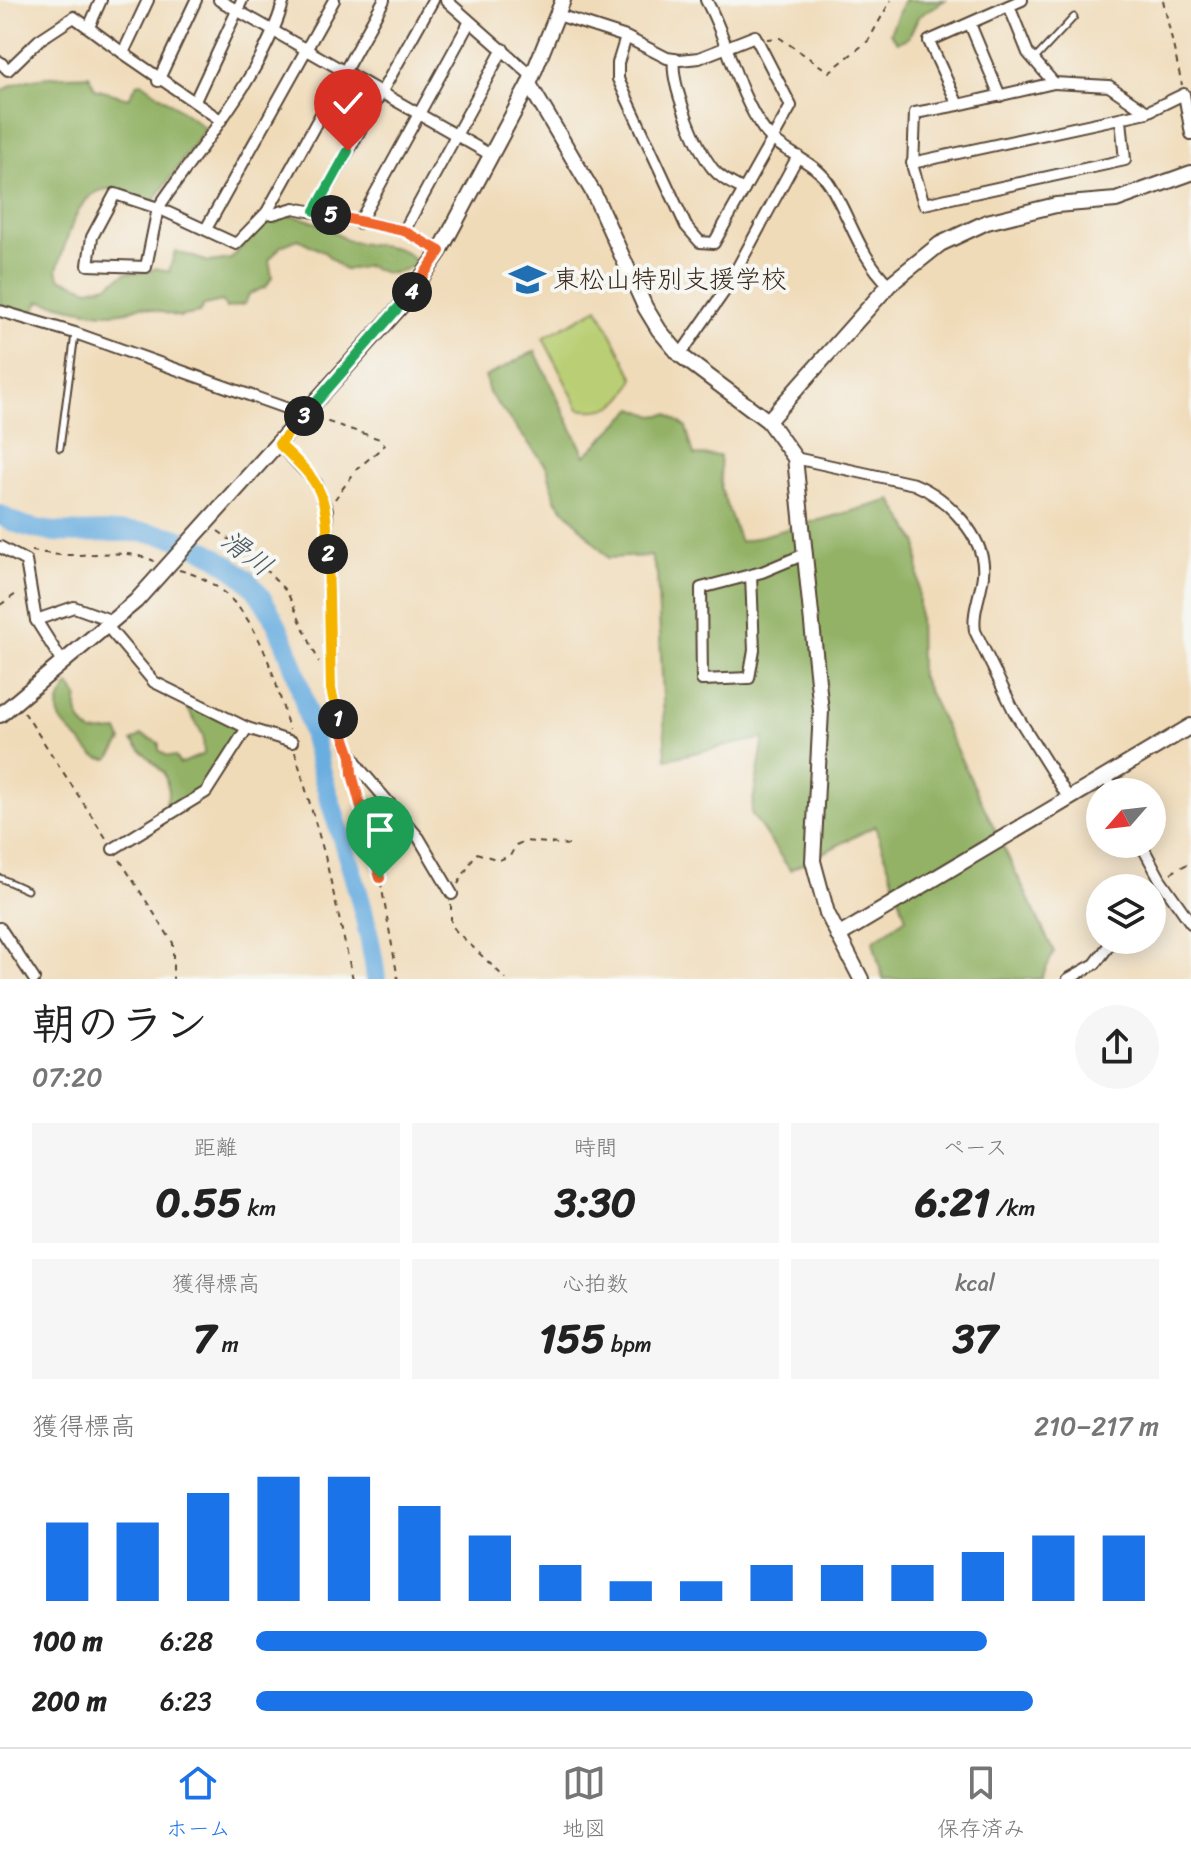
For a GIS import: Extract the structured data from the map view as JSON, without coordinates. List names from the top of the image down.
{
  "water": ["滑川"],
  "places": {
    "school or university": ["東松山特別支援学校"]
  },
  "north": "bottom left",
  "page": {
    "pins": [
      "5",
      "4",
      "3",
      "2",
      "1"
    ],
    "heading": ["朝のラン", "07:20"],
    "stats": [
      ["距離", "0.55 km"],
      ["時間", "3:30"],
      ["ペース", "6:21 /km"],
      ["獲得標高", "7 m"],
      ["心拍数", "155 bpm"],
      ["kcal", "37"]
    ],
    "chart": ["獲得標高", "210–217 m"],
    "list": [
      {
        "name": "100 m",
        "note": "6:28"
      },
      {
        "name": "200 m",
        "note": "6:23"
      }
    ],
    "tabs": ["ホーム", "地図", "保存済み"]
  }
}
